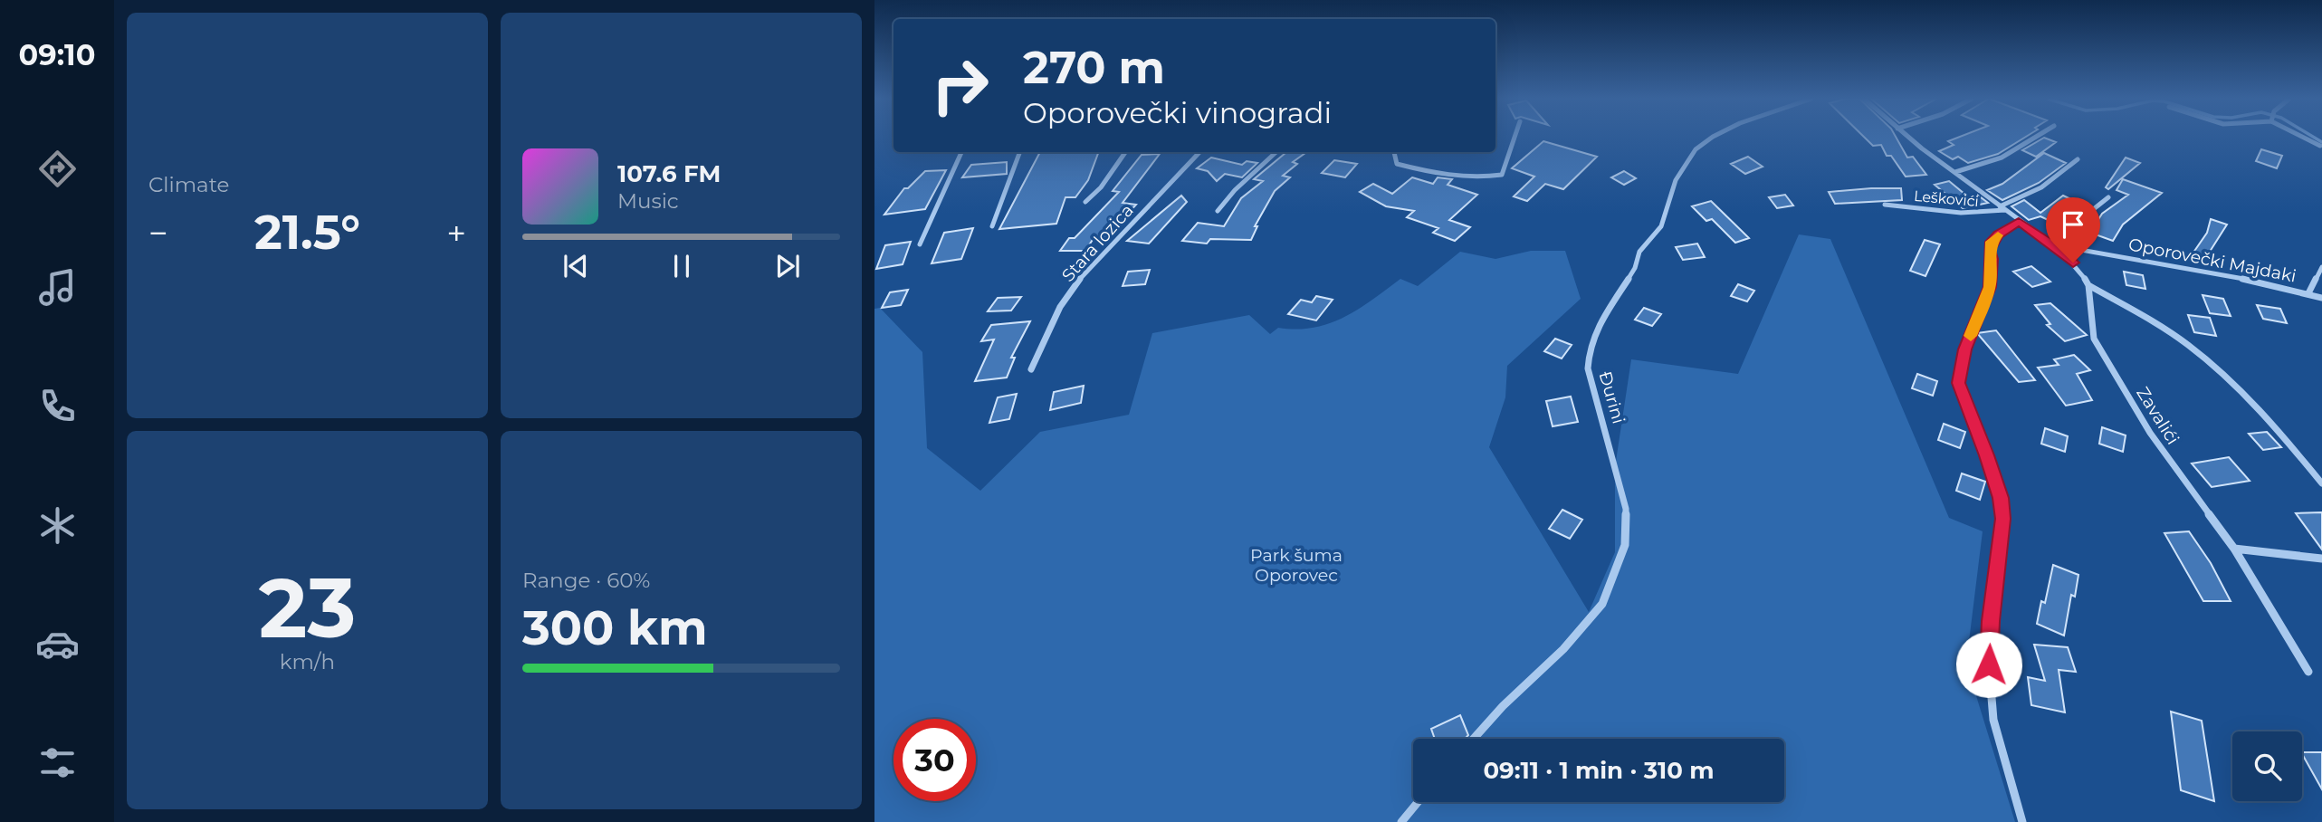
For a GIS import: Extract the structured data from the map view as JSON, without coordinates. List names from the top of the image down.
{
  "streets": {
    "street": [
      "Leškovići",
      "Stara lozica",
      "Oporovečki Majdaki",
      "Đurini",
      "Zavalići"
    ]
  },
  "parks": ["Park šuma Oporovec"],
  "page": {
    "tabs": "09:10",
    "tile": [
      "Climate",
      ["23", "km/h"],
      ["Range · 60%", "300 km"]
    ],
    "turn": ["270 m", "Oporovečki vinogradi"],
    "song": ["107.6 FM", "Music"],
    "heat": ["−", "21.5°", "+"],
    "limit": "30",
    "trip": "09:11 · 1 min · 310 m"
  }
}
